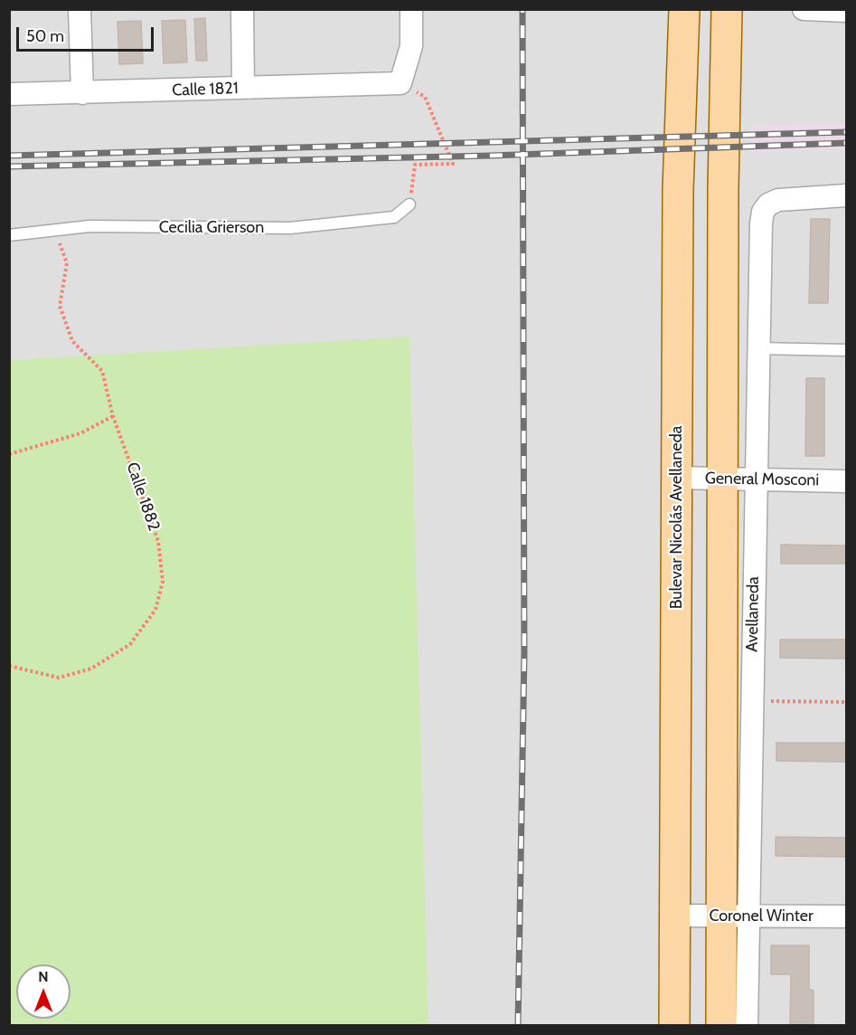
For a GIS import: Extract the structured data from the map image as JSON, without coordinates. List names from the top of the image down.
{
  "streets": {
    "main road": ["Bulevar Nicolás Avellaneda"],
    "street": [
      "Calle 1821",
      "General Mosconi",
      "Avellaneda",
      "Coronel Winter"
    ],
    "lane": ["Cecilia Grierson"],
    "path": ["Calle 1882"]
  },
  "crossings": [
    ["Cecilia Grierson", "Calle 1882"],
    ["General Mosconi", "Bulevar Nicolás Avellaneda"],
    ["General Mosconi", "Avellaneda"],
    ["Bulevar Nicolás Avellaneda", "Coronel Winter"],
    ["Avellaneda", "Coronel Winter"]
  ],
  "scale_bar": "50 m",
  "north": "top"
}
